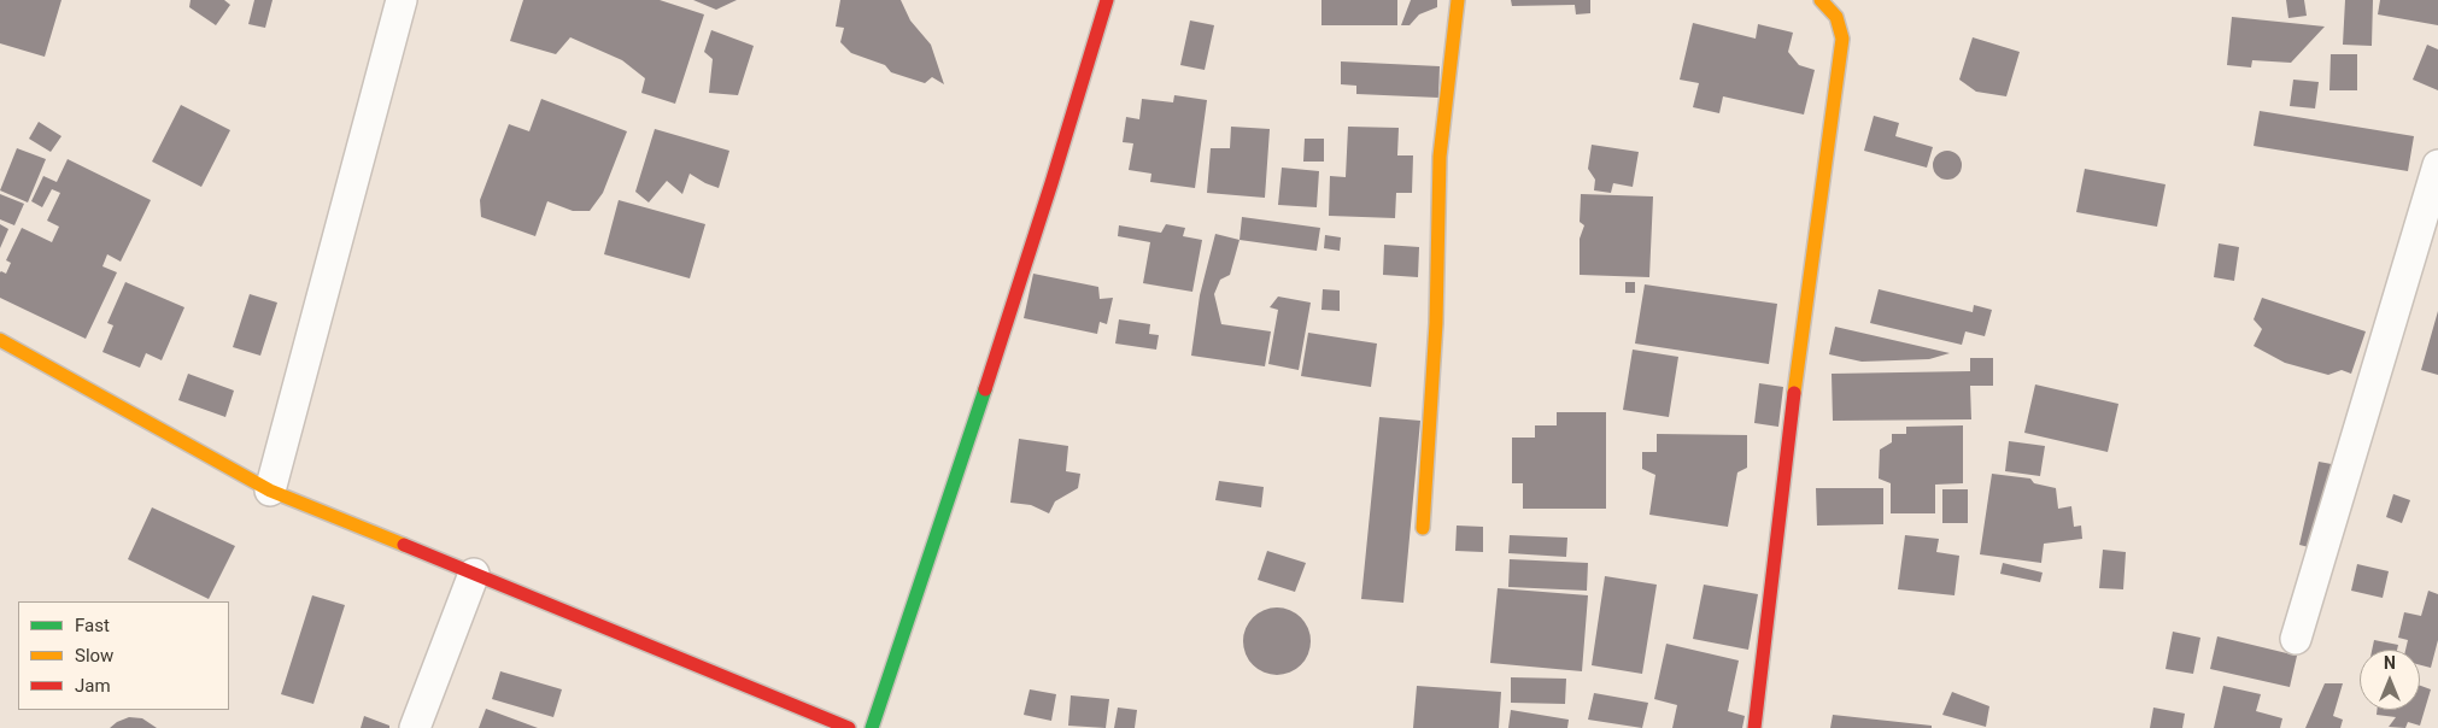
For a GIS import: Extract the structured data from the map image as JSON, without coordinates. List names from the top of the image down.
{
  "legend": ["Fast", "Slow", "Jam"],
  "north": "top"
}
